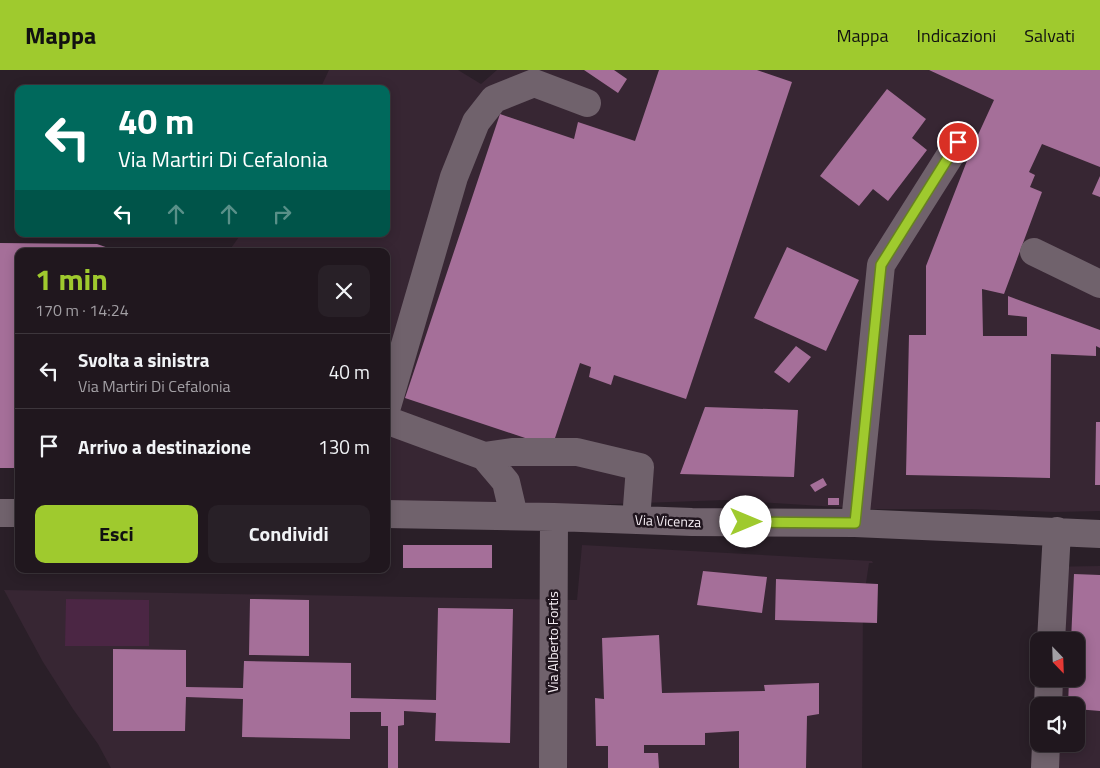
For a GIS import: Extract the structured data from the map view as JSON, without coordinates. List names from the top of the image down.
{
  "streets": {
    "street": ["Via Vicenza", "Via Alberto Fortis"]
  },
  "crossings": [
    ["Via Vicenza", "Via Alberto Fortis"]
  ],
  "north": "bottom right",
  "page": {
    "header": "Mappa",
    "nav": ["Mappa", "Indicazioni", "Salvati"],
    "turn": ["40 m", "Via Martiri Di Cefalonia"],
    "heading": ["1 min", "170 m · 14:24"],
    "list": [
      {
        "name": "Svolta a sinistra",
        "note": "Via Martiri Di Cefalonia",
        "value": "40 m"
      },
      {
        "name": "Arrivo a destinazione",
        "value": "130 m"
      }
    ],
    "buttons": ["Esci", "Condividi"]
  }
}
